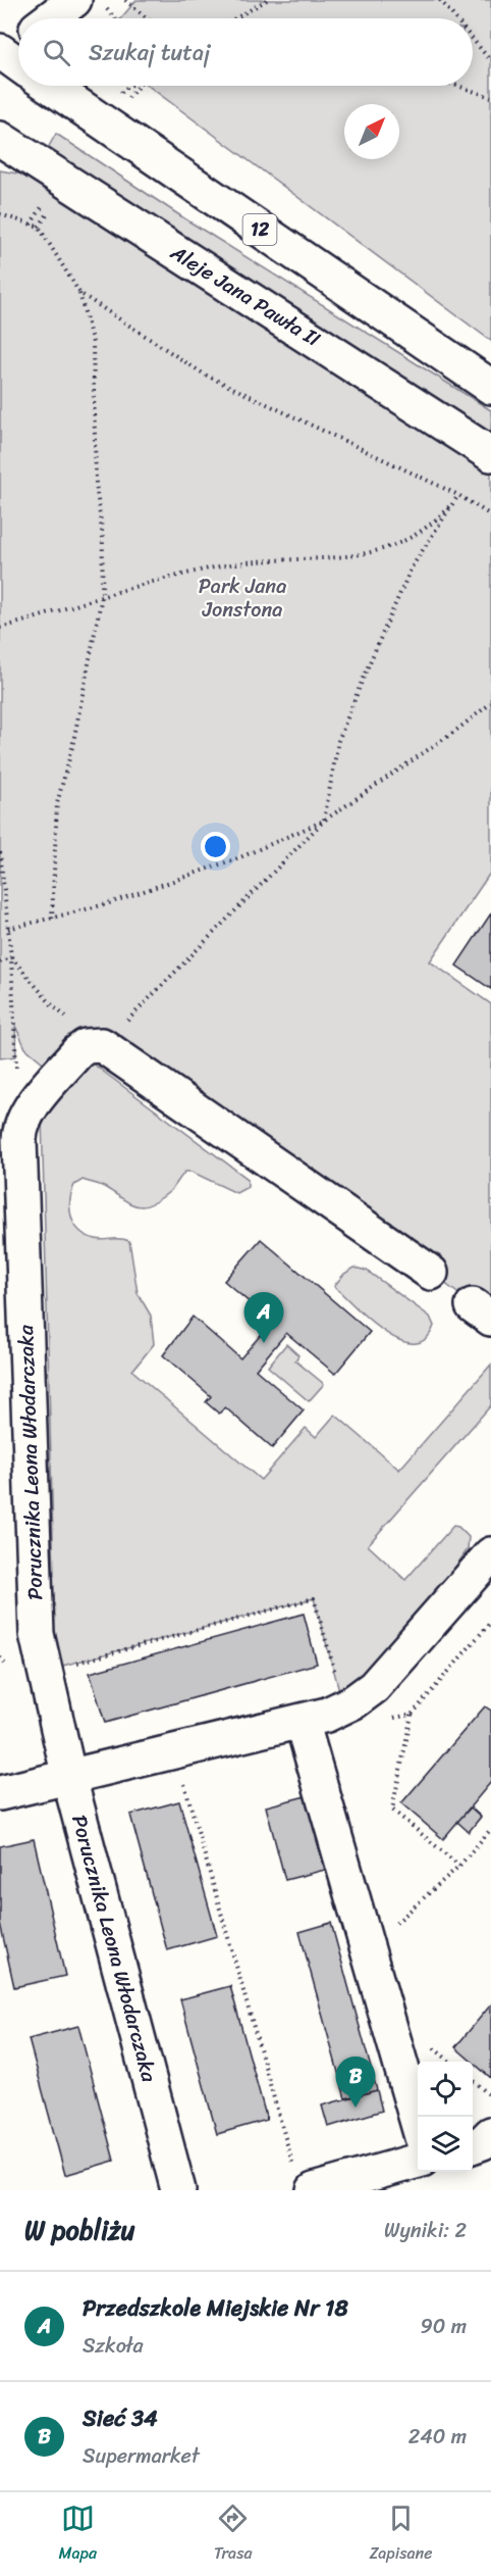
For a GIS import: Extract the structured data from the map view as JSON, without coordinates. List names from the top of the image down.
{
  "streets": {
    "street": ["12", "Aleje Jana Pawła II", "Porucznika Leona Włodarczaka"]
  },
  "parks": ["Park Jana Jonstona"],
  "north": "top right",
  "page": {
    "search": "Szukaj tutaj",
    "pins": ["A", "B"],
    "heading": ["W pobliżu", "Wyniki: 2"],
    "list": [
      {
        "mark": "A",
        "name": "Przedszkole Miejskie Nr 18",
        "note": "Szkoła",
        "value": "90 m"
      },
      {
        "mark": "B",
        "name": "Sieć 34",
        "note": "Supermarket",
        "value": "240 m"
      }
    ],
    "nav": ["Mapa", "Trasa", "Zapisane"]
  }
}
